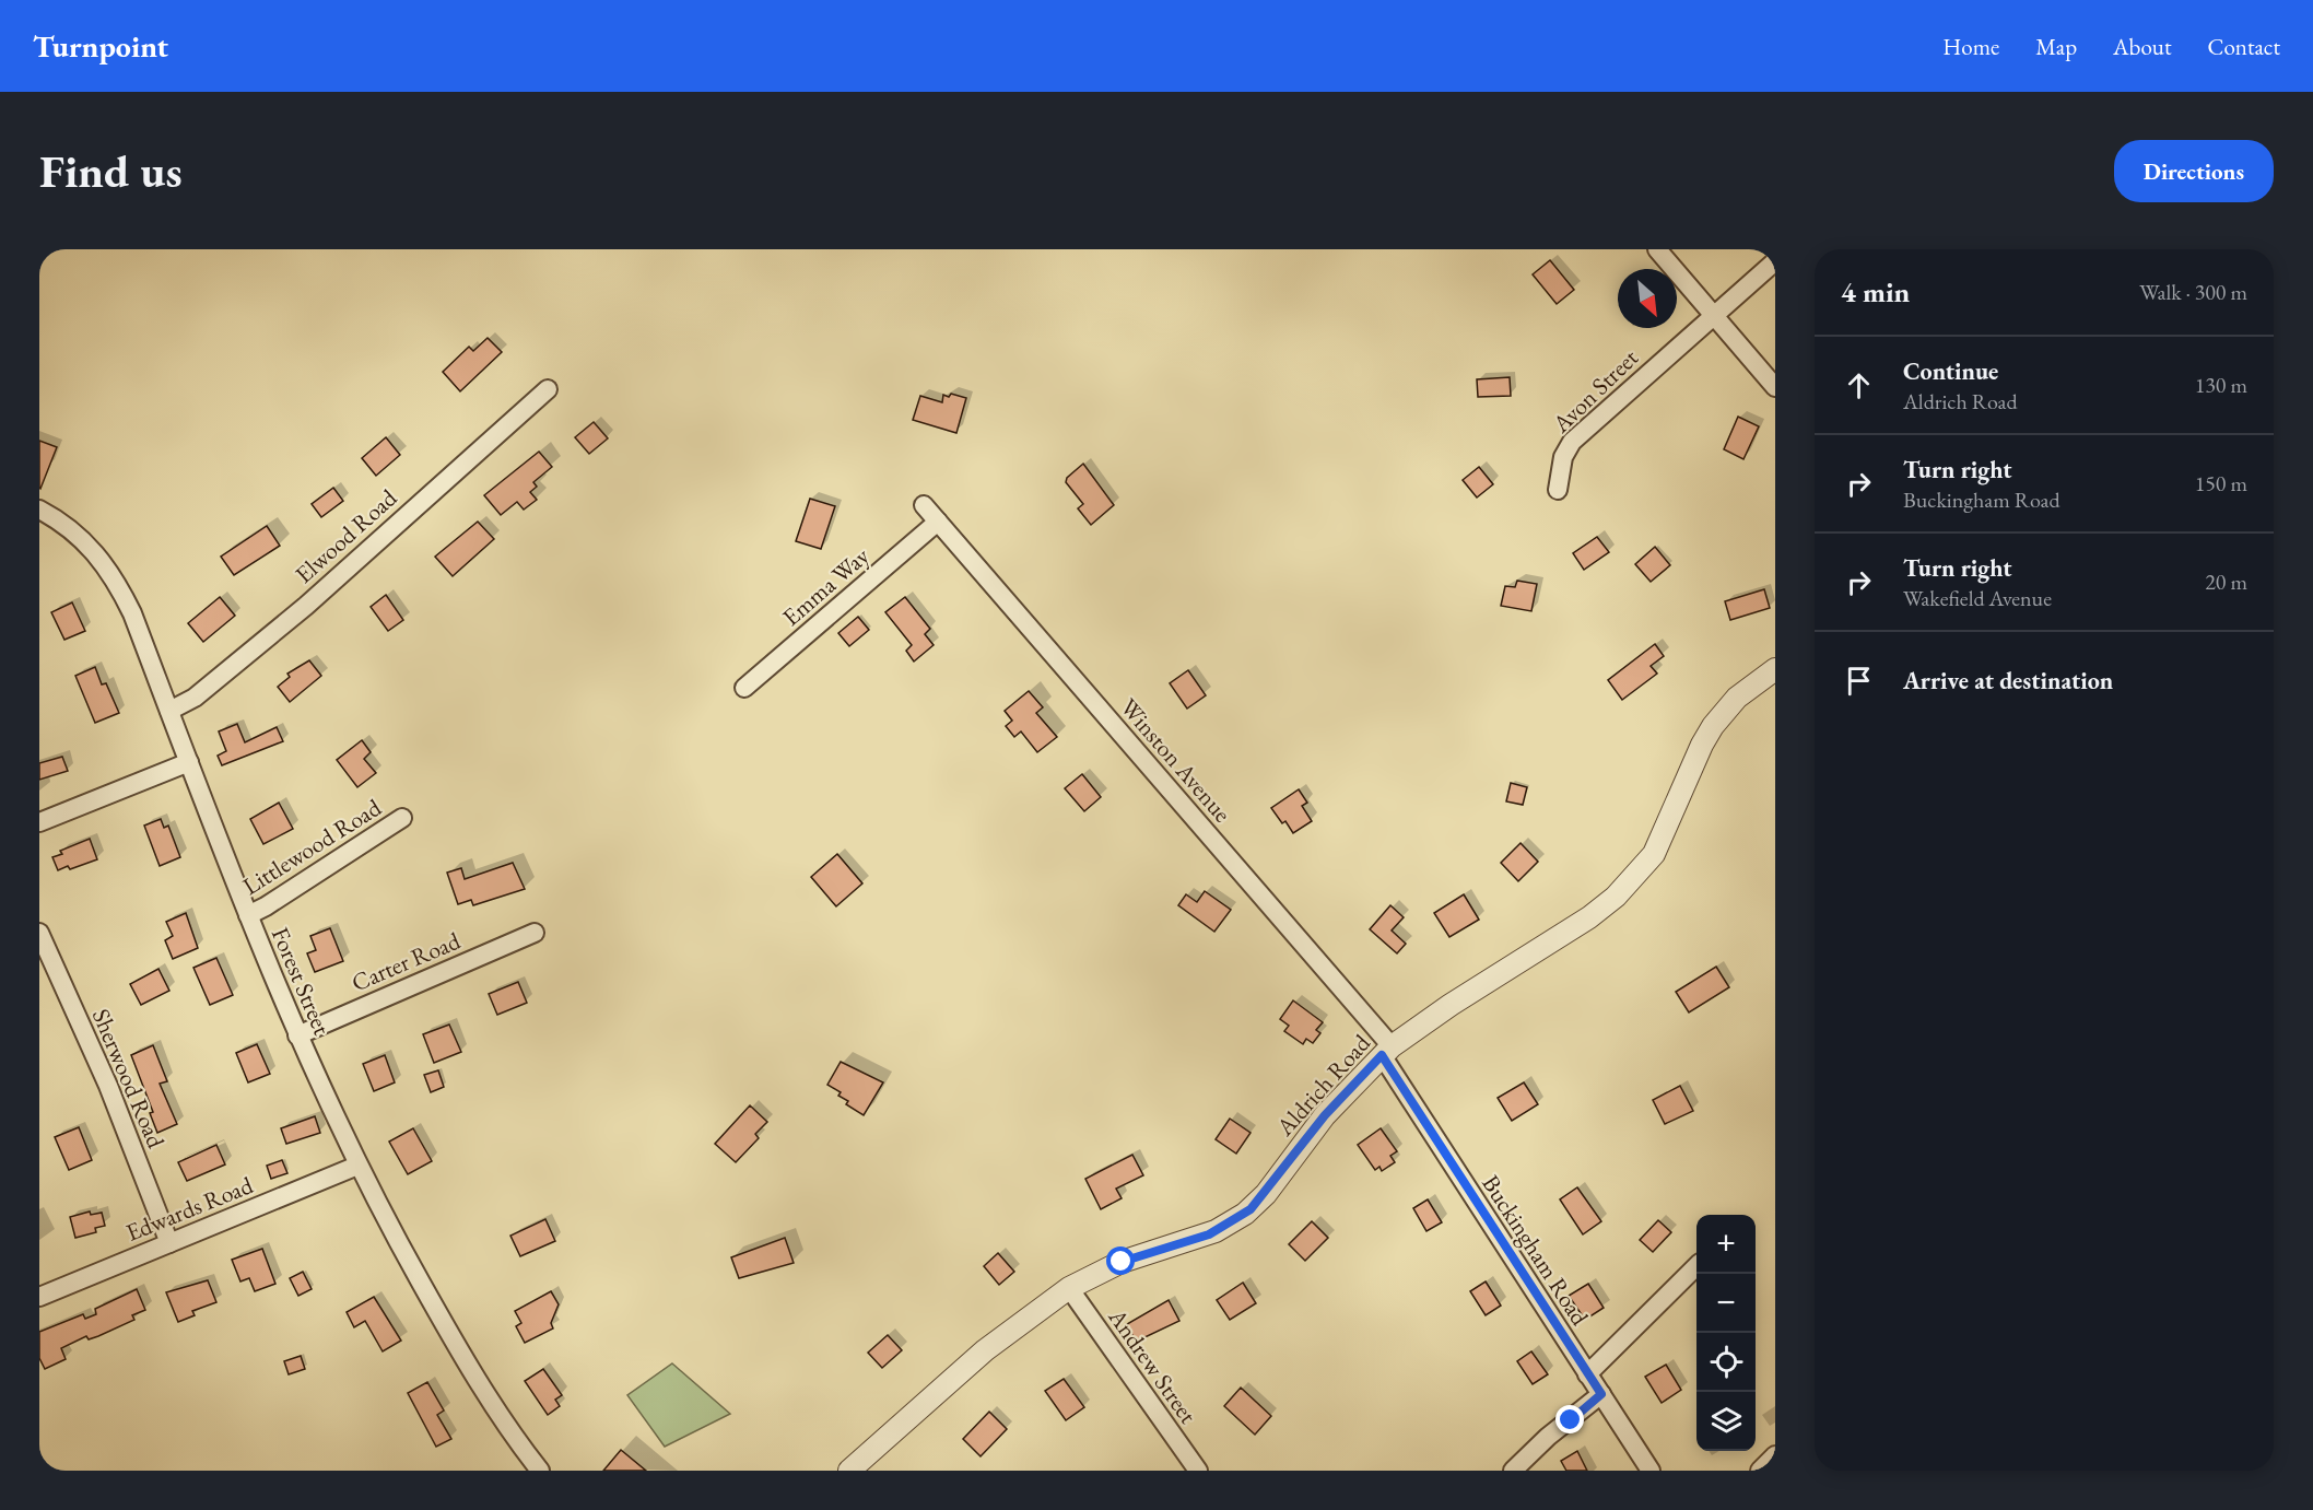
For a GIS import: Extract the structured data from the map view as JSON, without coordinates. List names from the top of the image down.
{
  "streets": {
    "street": [
      "Avon Street",
      "Elwood Road",
      "Emma Way",
      "Winston Avenue",
      "Littlewood Road",
      "Carter Road",
      "Forest Street",
      "Sherwood Road",
      "Aldrich Road",
      "Edwards Road",
      "Buckingham Road",
      "Andrew Street"
    ]
  },
  "crossings": [
    ["Elwood Road", "Forest Street"],
    ["Emma Way", "Winston Avenue"],
    ["Winston Avenue", "Aldrich Road"],
    ["Winston Avenue", "Buckingham Road"],
    ["Littlewood Road", "Forest Street"],
    ["Carter Road", "Forest Street"],
    ["Forest Street", "Edwards Road"],
    ["Sherwood Road", "Edwards Road"],
    ["Aldrich Road", "Buckingham Road"],
    ["Aldrich Road", "Andrew Street"]
  ],
  "north": "bottom right",
  "page": {
    "header": "Turnpoint",
    "nav": [
      "Home",
      "Map",
      "About",
      "Contact"
    ],
    "buttons": "Directions",
    "title": "Find us",
    "heading": ["4 min", "Walk · 300 m"],
    "list": [
      ["Continue", "Aldrich Road", "130 m"],
      ["Turn right", "Buckingham Road", "150 m"],
      ["Turn right", "Wakefield Avenue", "20 m"],
      "Arrive at destination"
    ],
    "map_buttons": ["+", "−"]
  }
}
